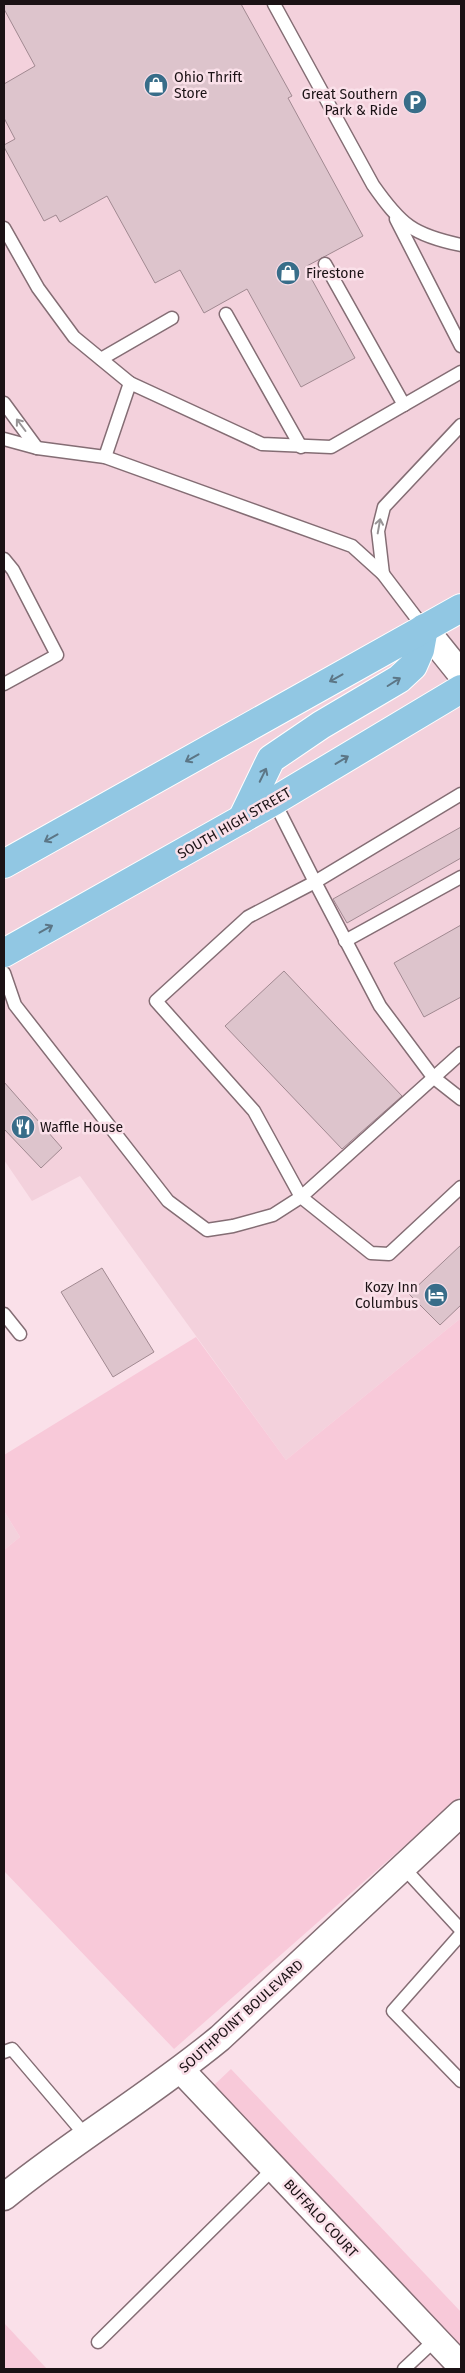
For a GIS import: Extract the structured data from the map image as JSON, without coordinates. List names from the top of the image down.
{
  "streets": {
    "main road": ["SOUTH HIGH STREET"],
    "street": ["SOUTHPOINT BOULEVARD", "BUFFALO COURT"]
  },
  "crossings": [
    ["SOUTHPOINT BOULEVARD", "BUFFALO COURT"]
  ],
  "places": {
    "shop": ["Ohio Thrift Store", "Firestone"],
    "parking": ["Great Southern Park & Ride"],
    "restaurant": ["Waffle House"],
    "hotel": ["Kozy Inn Columbus"]
  }
}
